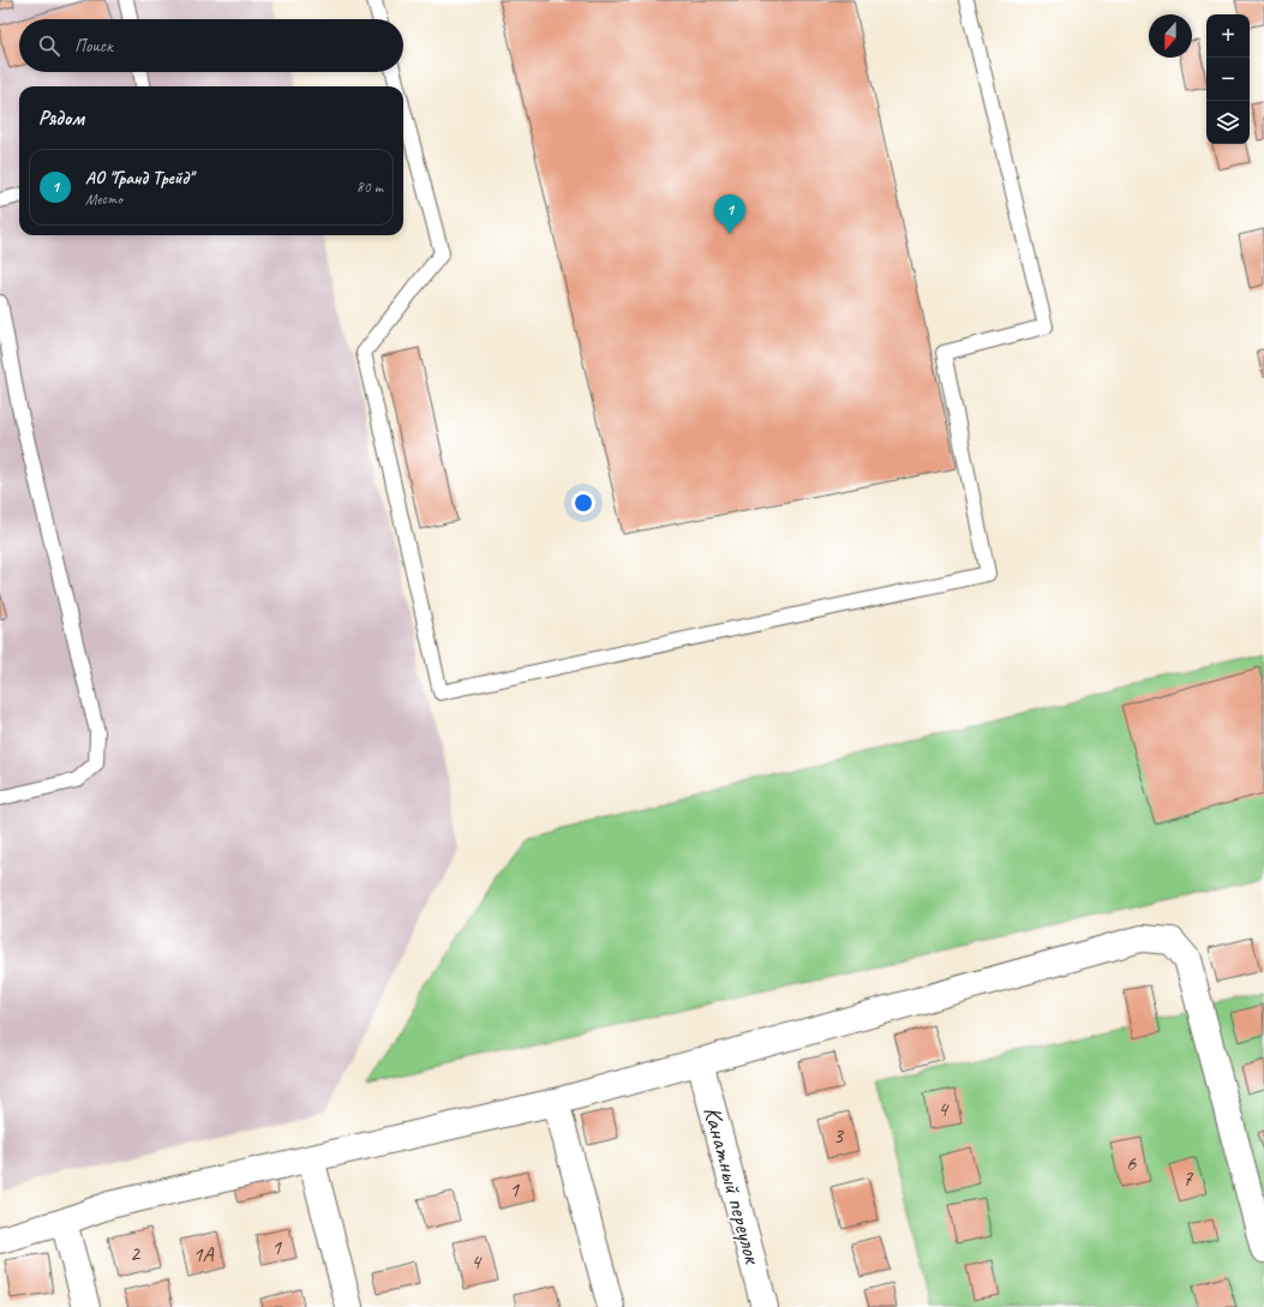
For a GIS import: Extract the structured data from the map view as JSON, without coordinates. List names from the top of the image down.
{
  "streets": {
    "street": ["Канатный переулок"]
  },
  "house_numbers": [
    "4",
    "3",
    "6",
    "7",
    "1",
    "1",
    "2",
    "1А",
    "4"
  ],
  "north": "bottom",
  "page": {
    "map_buttons": ["+", "−"],
    "search": "Поиск",
    "heading": "Рядом",
    "list": [
      {
        "mark": "1",
        "name": "АО \"Гранд Трейд\"",
        "note": "Место",
        "value": "80 m"
      }
    ],
    "pins": "1"
  }
}
